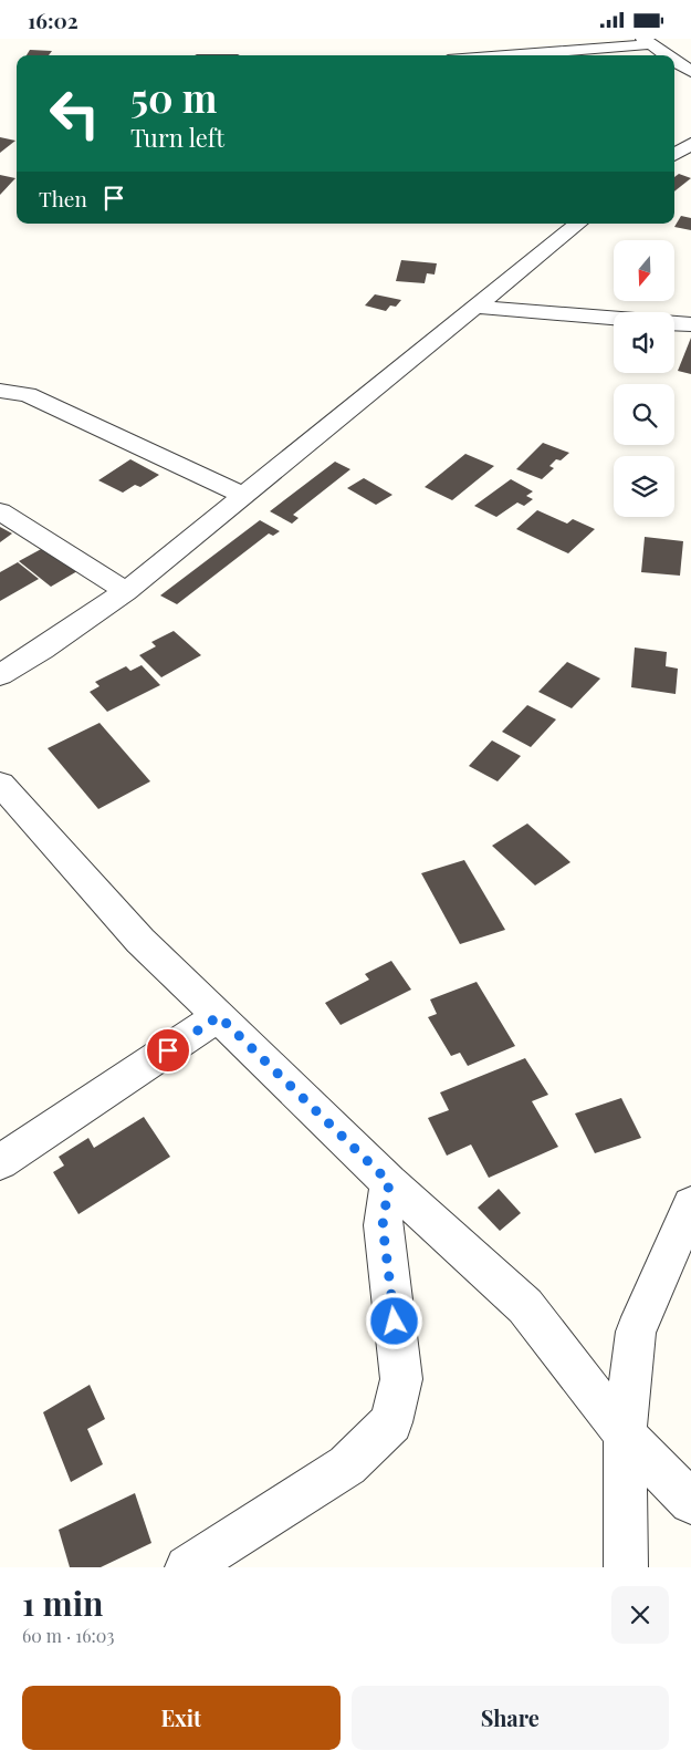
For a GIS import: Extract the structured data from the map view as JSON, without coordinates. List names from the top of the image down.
{
  "north": "bottom",
  "page": {
    "status": "16:02",
    "turn": ["50 m", "Turn left"],
    "then": "Then",
    "heading": ["1 min", "60 m · 16:03"],
    "buttons": ["Exit", "Share"]
  }
}
